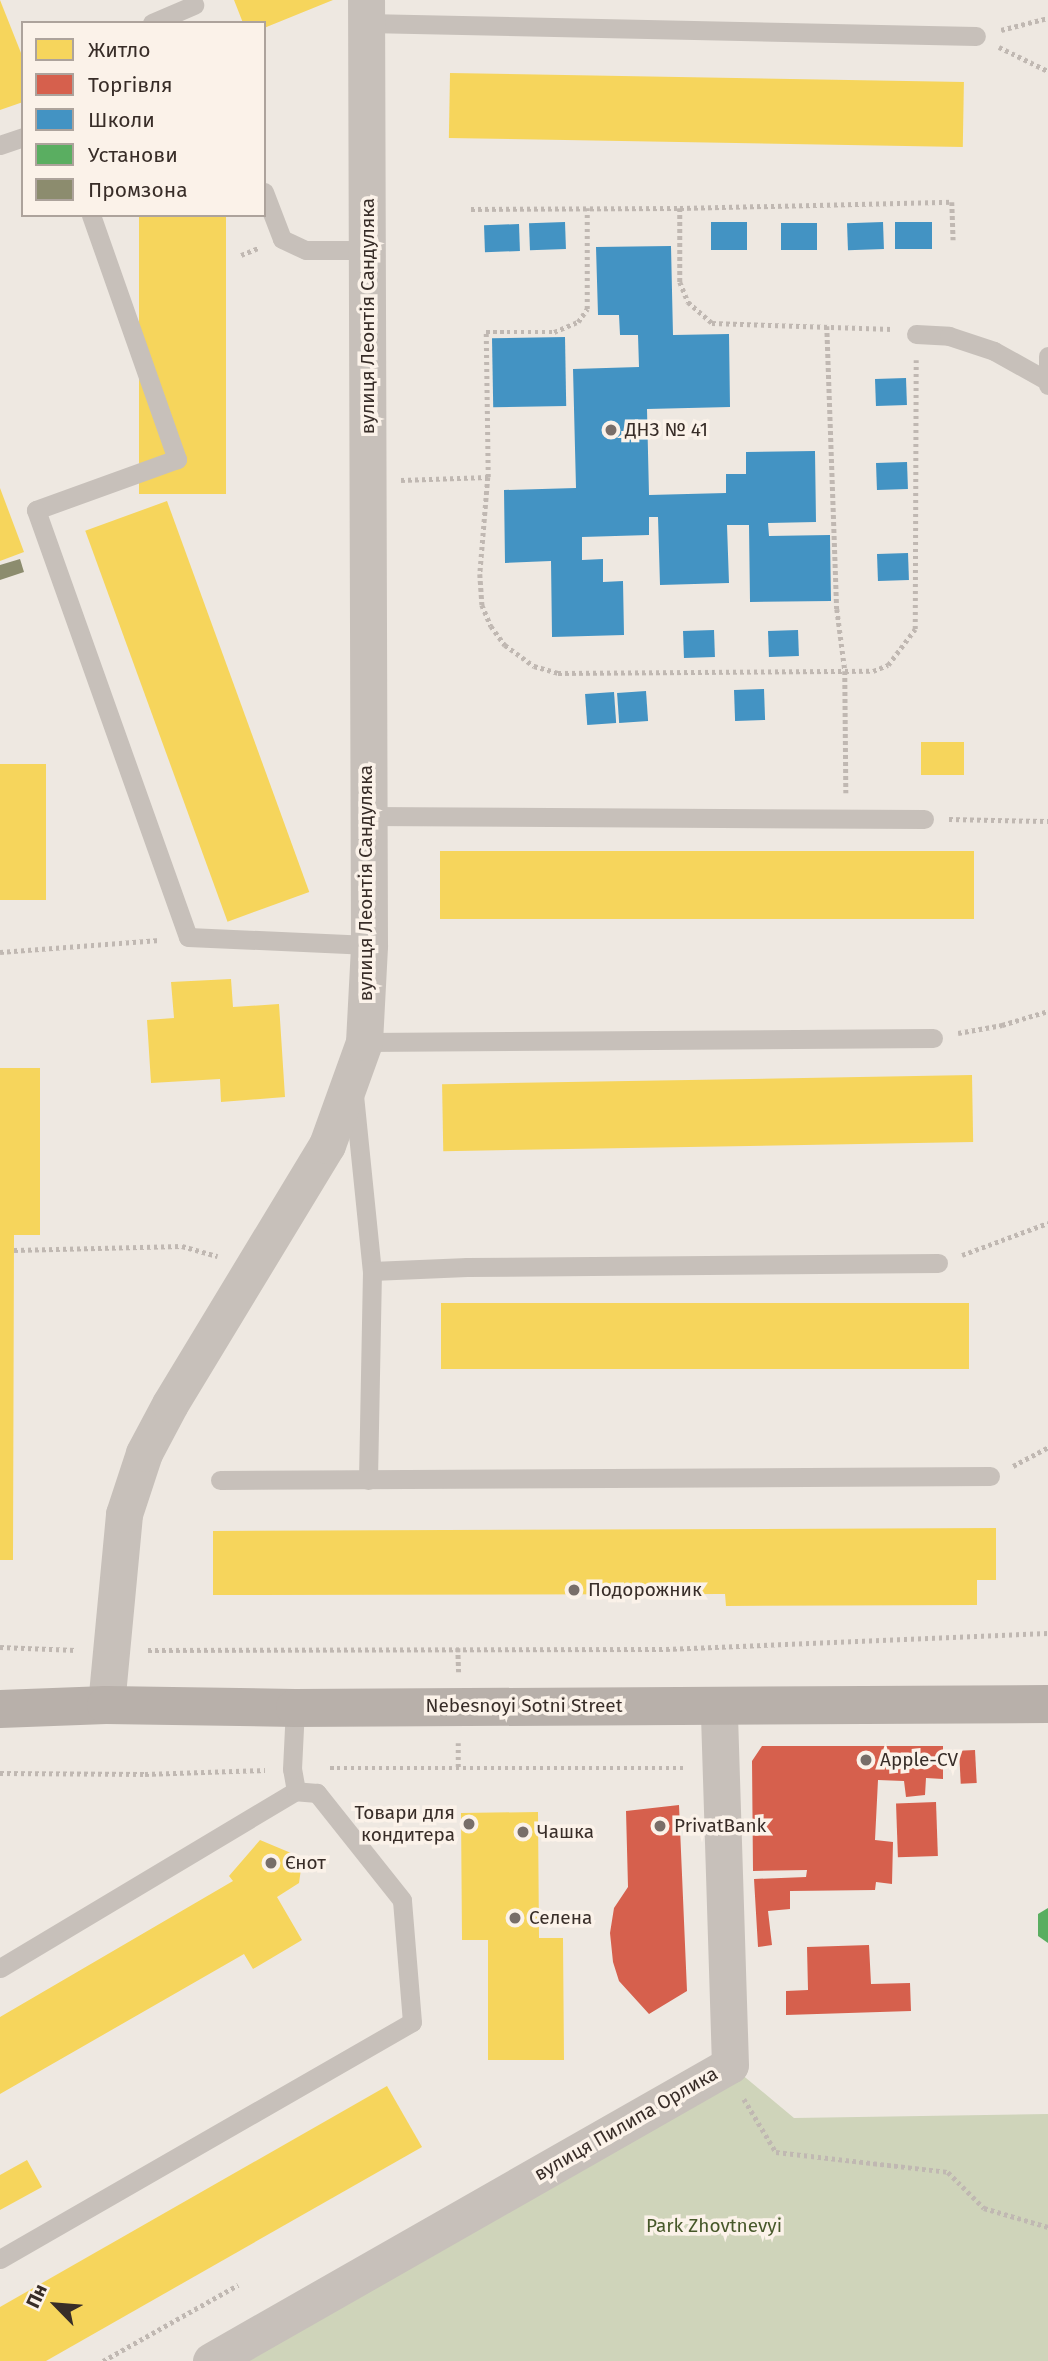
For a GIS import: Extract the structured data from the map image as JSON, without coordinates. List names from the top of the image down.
{
  "streets": {
    "street": ["вулиця Леонтія Сандуляка", "Nebesnoyi Sotni Street", "вулиця Пилипа Орлика"]
  },
  "crossings": [
    ["вулиця Леонтія Сандуляка", "Nebesnoyi Sotni Street"],
    ["Nebesnoyi Sotni Street", "вулиця Пилипа Орлика"]
  ],
  "parks": ["Park Zhovtnevyi"],
  "places": [
    "ДНЗ № 41",
    "Подорожник",
    "Apple-CV",
    "Товари для кондитера",
    "PrivatBank",
    "Чашка",
    "Єнот",
    "Селена"
  ],
  "legend": [
    "Житло",
    "Торгівля",
    "Школи",
    "Установи",
    "Промзона"
  ],
  "north": "top left"
}
